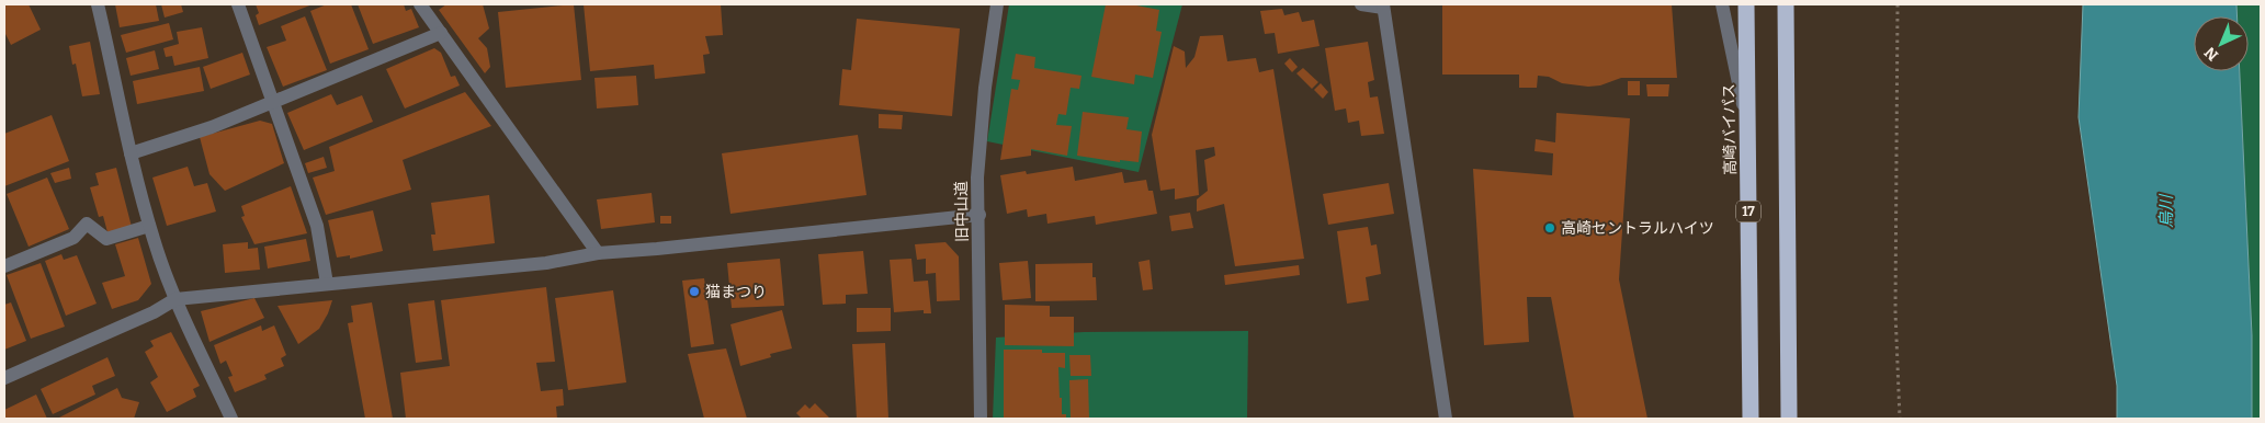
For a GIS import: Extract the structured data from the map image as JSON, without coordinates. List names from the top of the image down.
{
  "streets": {
    "highway": ["高崎バイパス", "17"],
    "street": ["旧中山道"]
  },
  "water": ["烏川"],
  "places": ["高崎セントラルハイツ", "猫まつり"],
  "north": "bottom left"
}
